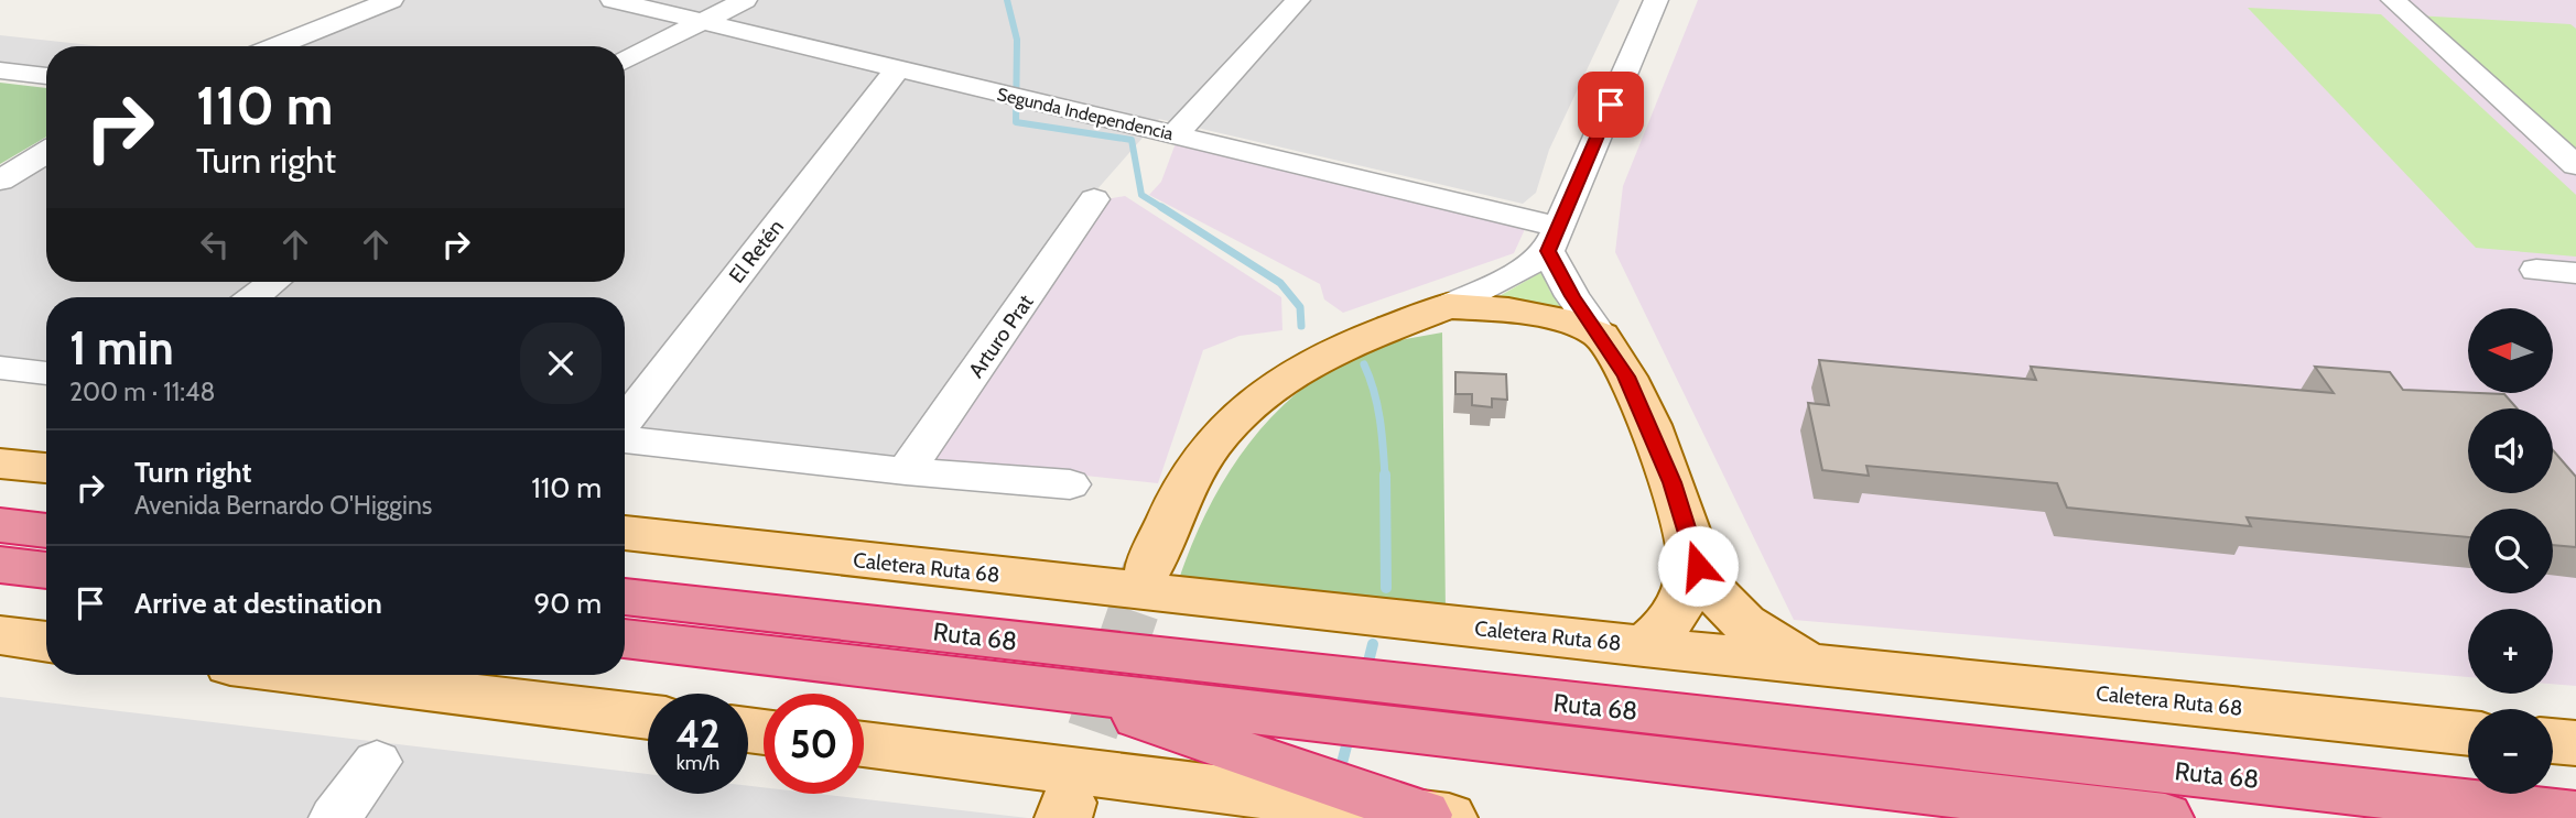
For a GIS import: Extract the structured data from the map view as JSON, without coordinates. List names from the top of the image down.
{
  "streets": {
    "highway": ["Ruta 68"],
    "main road": ["Caletera Ruta 68"],
    "street": ["Segunda Independencia", "El Retén", "Arturo Prat"]
  },
  "crossings": [
    ["Segunda Independencia", "El Retén"]
  ],
  "north": "left",
  "page": {
    "turn": ["110 m", "Turn right"],
    "heading": ["1 min", "200 m · 11:48"],
    "map_buttons": ["+", "−"],
    "list": [
      {
        "name": "Turn right",
        "note": "Avenida Bernardo O'Higgins",
        "value": "110 m"
      },
      {
        "name": "Arrive at destination",
        "value": "90 m"
      }
    ],
    "speed": "42 km/h",
    "limit": "50"
  }
}
